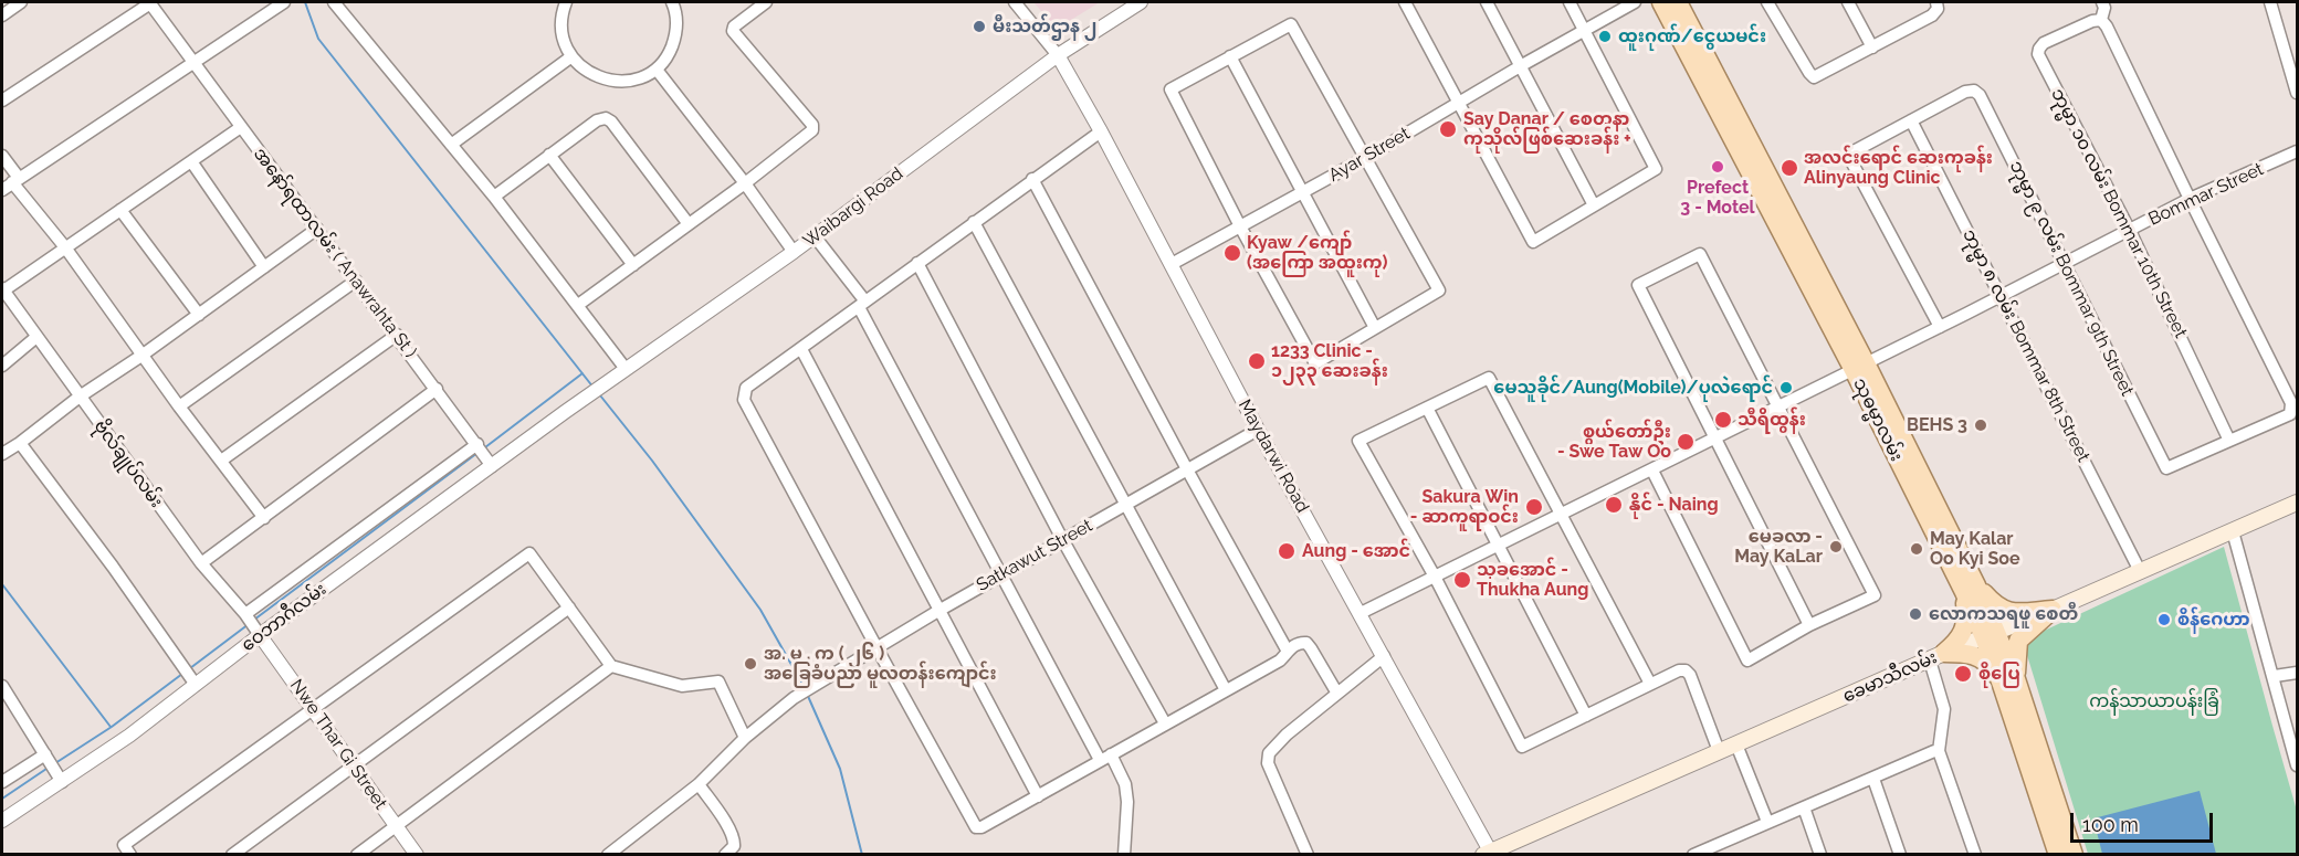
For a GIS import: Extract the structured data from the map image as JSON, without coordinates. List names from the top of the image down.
{
  "streets": {
    "main road": ["သုဓမ္မာလမ်း", "ခေမာသီလမ်း"],
    "street": [
      "Ayar Street",
      "Bommar Street",
      "Waibargi Road",
      "ဘုမ္မာ ၁၀ လမ်း Bommar 10th Street",
      "အနော်ရထာလမ်း ( Anawrahta St )",
      "ဘုမ္မာ ၉ လမ်း Bommar 9th Street",
      "ဘုမ္မာ ၈ လမ်း Bommar 8th Street",
      "Maydarwi Road",
      "ဗိုလ်ချုပ်လမ်း",
      "Satkawut Street",
      "ဝေဘာဂီလမ်း",
      "Nwe Thar Gi Street"
    ]
  },
  "crossings": [
    ["Ayar Street", "Maydarwi Road"],
    ["Bommar Street", "ဘုမ္မာ ၁၀ လမ်း Bommar 10th Street"],
    ["Bommar Street", "ဘုမ္မာ ၉ လမ်း Bommar 9th Street"],
    ["Bommar Street", "ဘုမ္မာ ၈ လမ်း Bommar 8th Street"],
    ["Bommar Street", "သုဓမ္မာလမ်း"],
    ["Bommar Street", "Maydarwi Road"],
    ["Waibargi Road", "Maydarwi Road"],
    ["Waibargi Road", "ဝေဘာဂီလမ်း"],
    ["ဘုမ္မာ ၁၀ လမ်း Bommar 10th Street", "ဘုမ္မာ ၉ လမ်း Bommar 9th Street"],
    ["အနော်ရထာလမ်း ( Anawrahta St )", "ဝေဘာဂီလမ်း"],
    ["ဘုမ္မာ ၉ လမ်း Bommar 9th Street", "ဘုမ္မာ ၈ လမ်း Bommar 8th Street"],
    ["ဘုမ္မာ ၈ လမ်း Bommar 8th Street", "ခေမာသီလမ်း"],
    ["သုဓမ္မာလမ်း", "ခေမာသီလမ်း"],
    ["Maydarwi Road", "Satkawut Street"],
    ["Maydarwi Road", "ခေမာသီလမ်း"],
    ["ဗိုလ်ချုပ်လမ်း", "ဝေဘာဂီလမ်း"],
    ["ဗိုလ်ချုပ်လမ်း", "Nwe Thar Gi Street"],
    ["ဝေဘာဂီလမ်း", "Nwe Thar Gi Street"]
  ],
  "parks": ["ကန်သာယာပန်းခြံ"],
  "places": [
    "မီးသတ်ဌာန ၂",
    "ထူးဂုဏ်/ငွေယမင်း",
    "Say Danar / စေတနာ ကုသိုလ်ဖြစ်ဆေးခန်း +",
    "Prefect 3 - Motel",
    "အလင်းရောင် ဆေးကုခန်း Alinyaung Clinic",
    "Kyaw /ကျော် (အကြော အထူးကု)",
    "1233 Clinic - ၁၂၃၃ ဆေးခန်း",
    "မေသူခိုင်/Aung(Mobile)/ပုလဲရောင်",
    "သီရိထွန်း",
    "BEHS 3",
    "စွယ်တော်ဦး - Swe Taw Oo",
    "နိုင် - Naing",
    "Sakura Win - ဆာကူရာဝင်း",
    "မေခလာ - May KaLar",
    "May Kalar Oo Kyi Soe",
    "Aung - အောင်",
    "သုခအောင် - Thukha Aung",
    "လောကသရဖူ စေတီ",
    "စိန်ဂေဟာ",
    "အ. မ . က ( ၂၆ ) အခြေခံပညာ မူလတန်းကျောင်း",
    "စိုပြေ"
  ],
  "scale_bar": "100 m"
}
